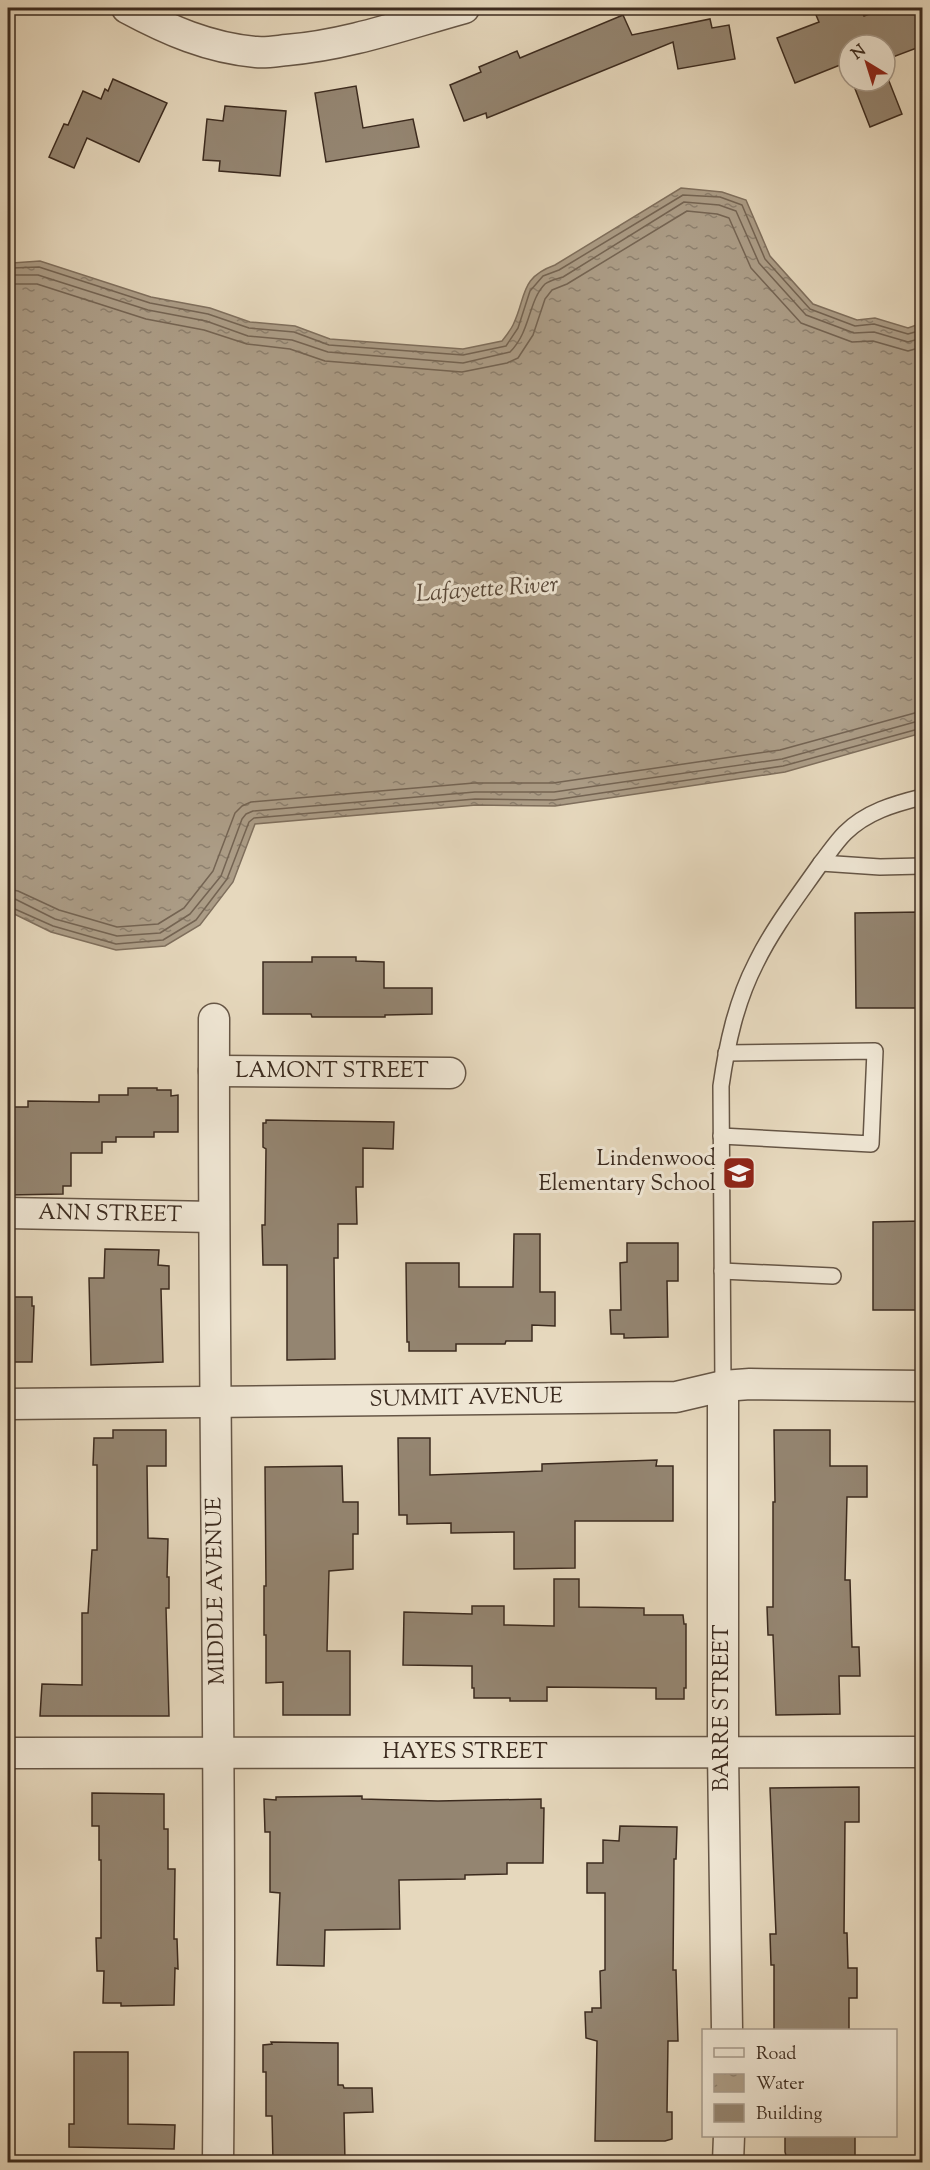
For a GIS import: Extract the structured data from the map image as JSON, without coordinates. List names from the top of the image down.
{
  "streets": {
    "street": [
      "LAMONT STREET",
      "ANN STREET",
      "SUMMIT AVENUE",
      "MIDDLE AVENUE",
      "BARRE STREET",
      "HAYES STREET"
    ]
  },
  "crossings": [
    ["LAMONT STREET", "MIDDLE AVENUE"],
    ["ANN STREET", "MIDDLE AVENUE"],
    ["SUMMIT AVENUE", "MIDDLE AVENUE"],
    ["SUMMIT AVENUE", "BARRE STREET"],
    ["MIDDLE AVENUE", "HAYES STREET"],
    ["BARRE STREET", "HAYES STREET"]
  ],
  "water": ["Lafayette River"],
  "places": {
    "school or university": ["Lindenwood Elementary School"]
  },
  "legend": ["Road", "Water", "Building"],
  "north": "top left"
}
